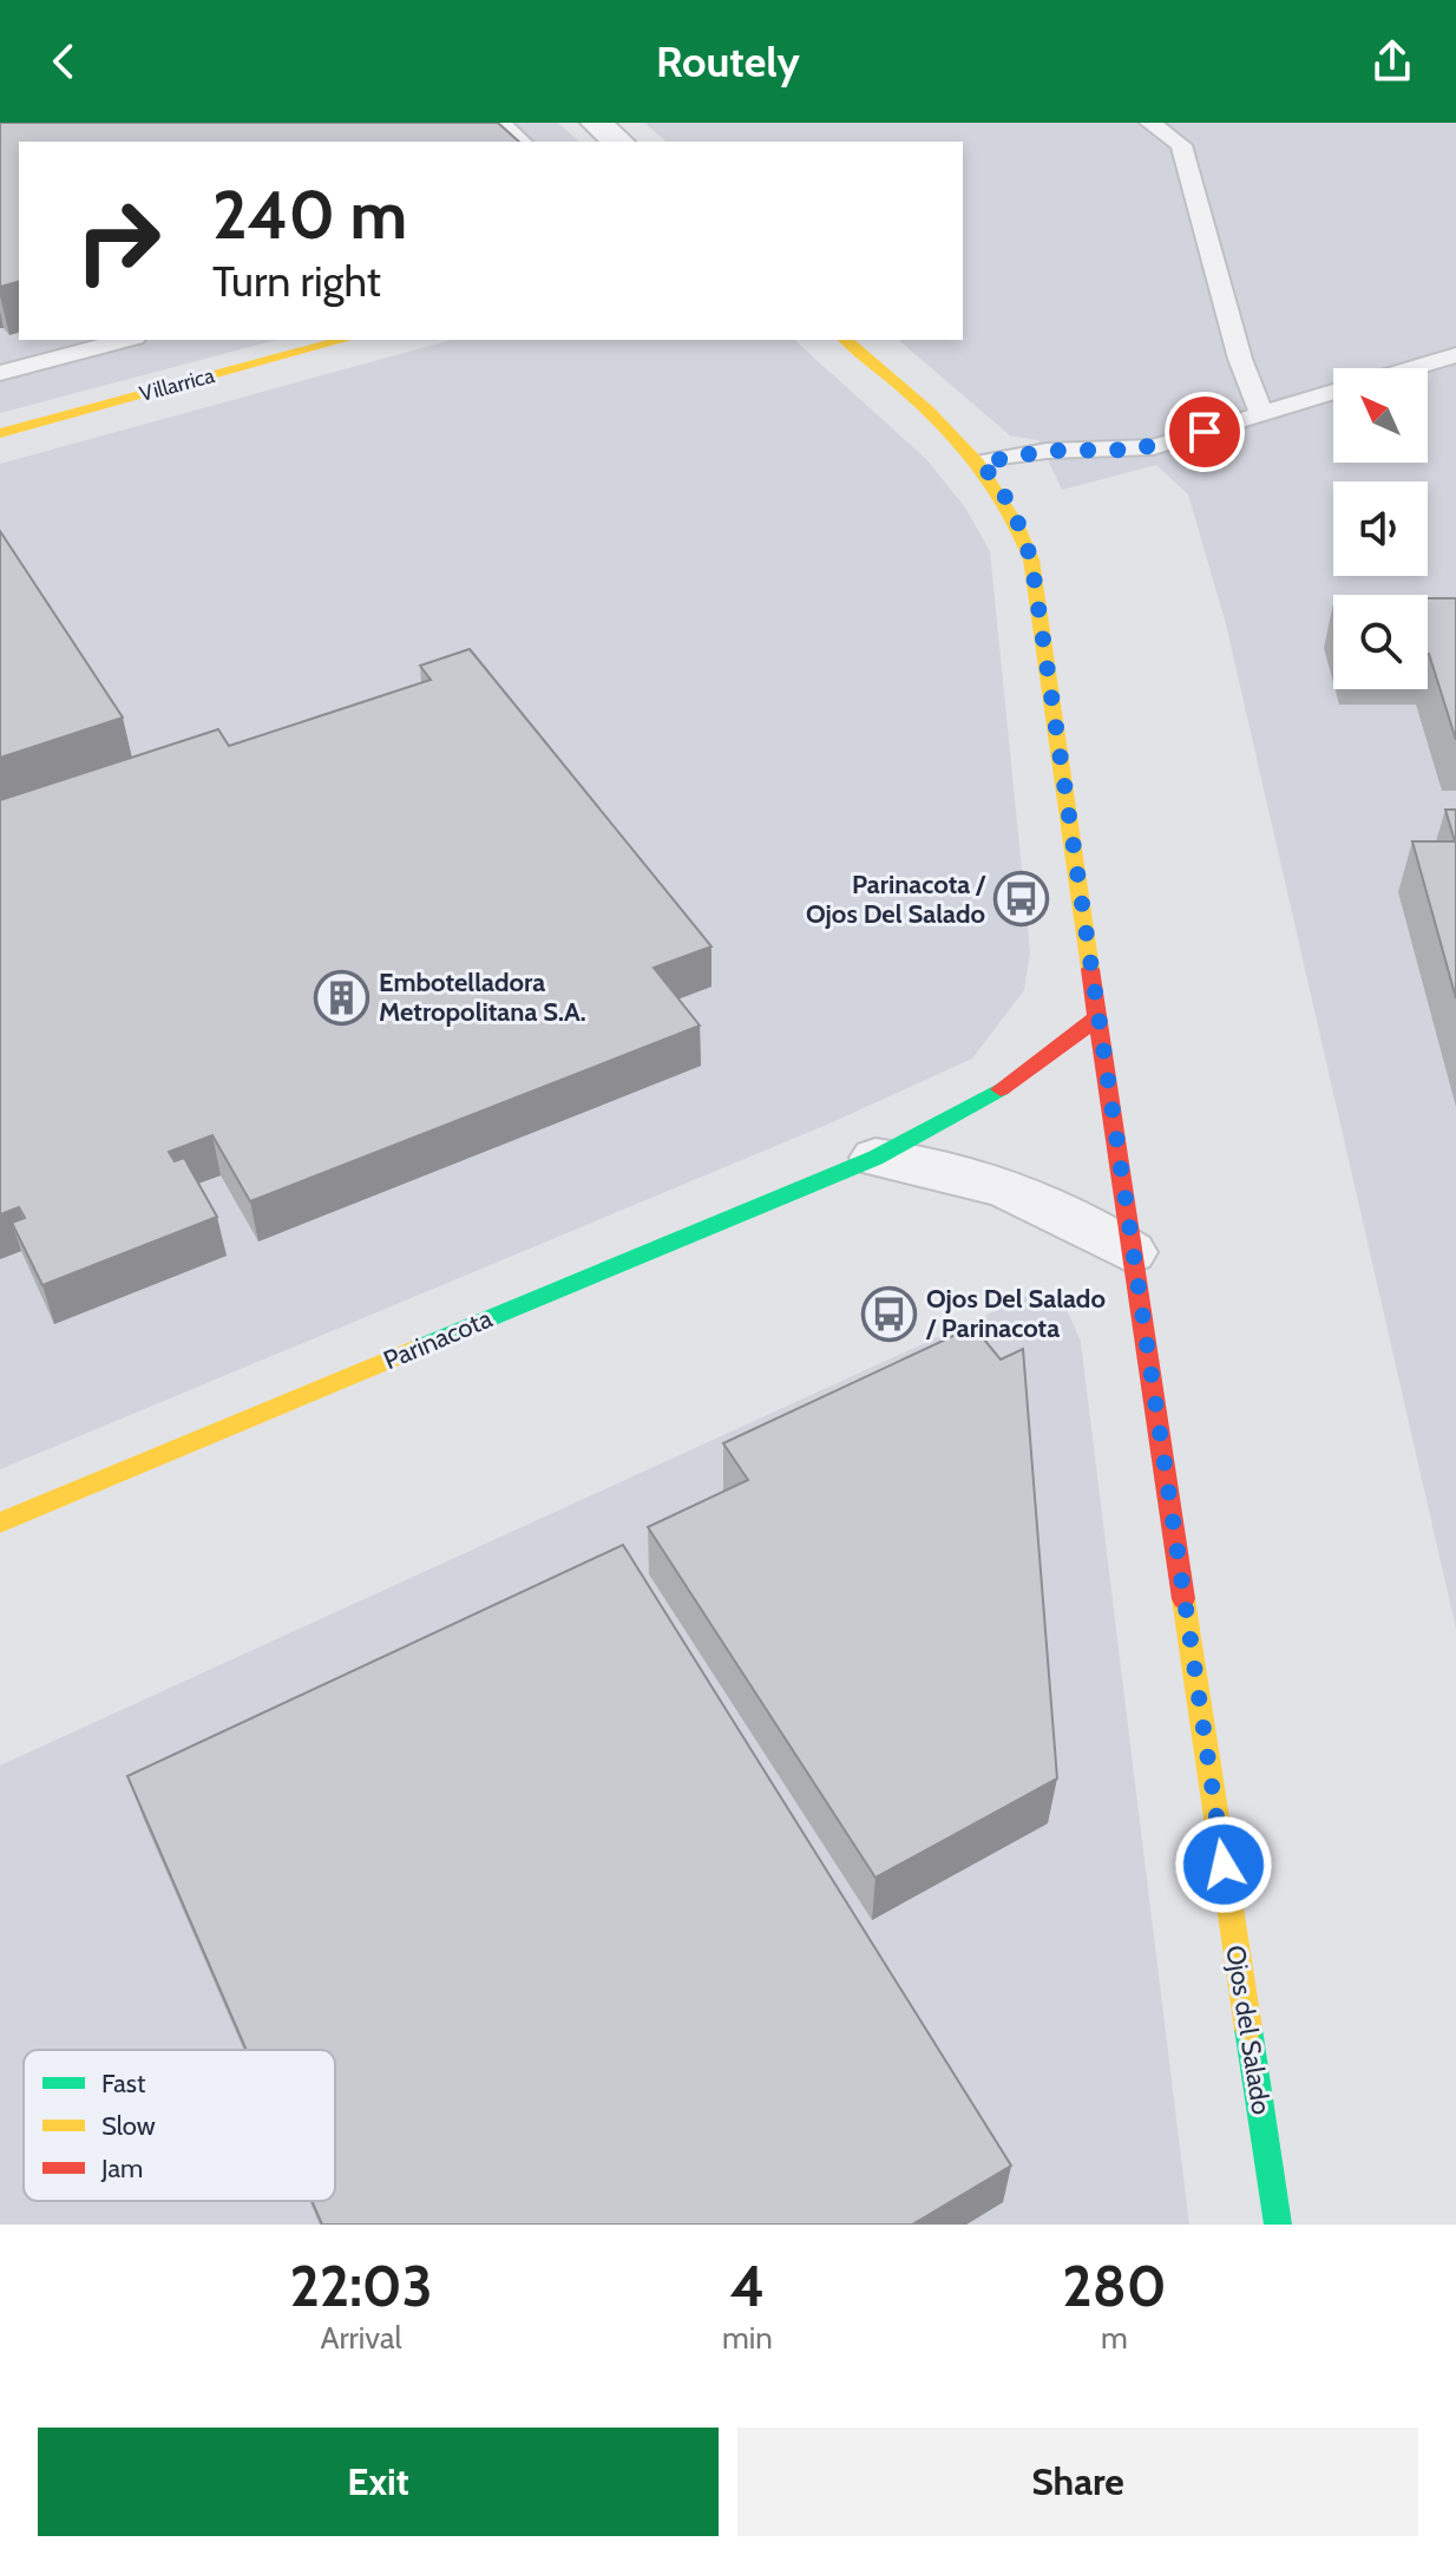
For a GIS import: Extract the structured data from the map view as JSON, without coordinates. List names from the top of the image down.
{
  "streets": {
    "street": ["Villarrica", "Parinacota", "Ojos del Salado"]
  },
  "crossings": [
    ["Parinacota", "Ojos del Salado"]
  ],
  "places": {
    "bus stop": ["Parinacota / Ojos Del Salado", "Ojos Del Salado / Parinacota"],
    "building": ["Embotelladora Metropolitana S.A."]
  },
  "legend": ["Fast", "Slow", "Jam"],
  "north": "top left",
  "page": {
    "header": "Routely",
    "turn": ["240 m", "Turn right"],
    "eta": [
      "22:03",
      "Arrival",
      "4",
      "min",
      "280",
      "m"
    ],
    "buttons": ["Exit", "Share"]
  }
}
